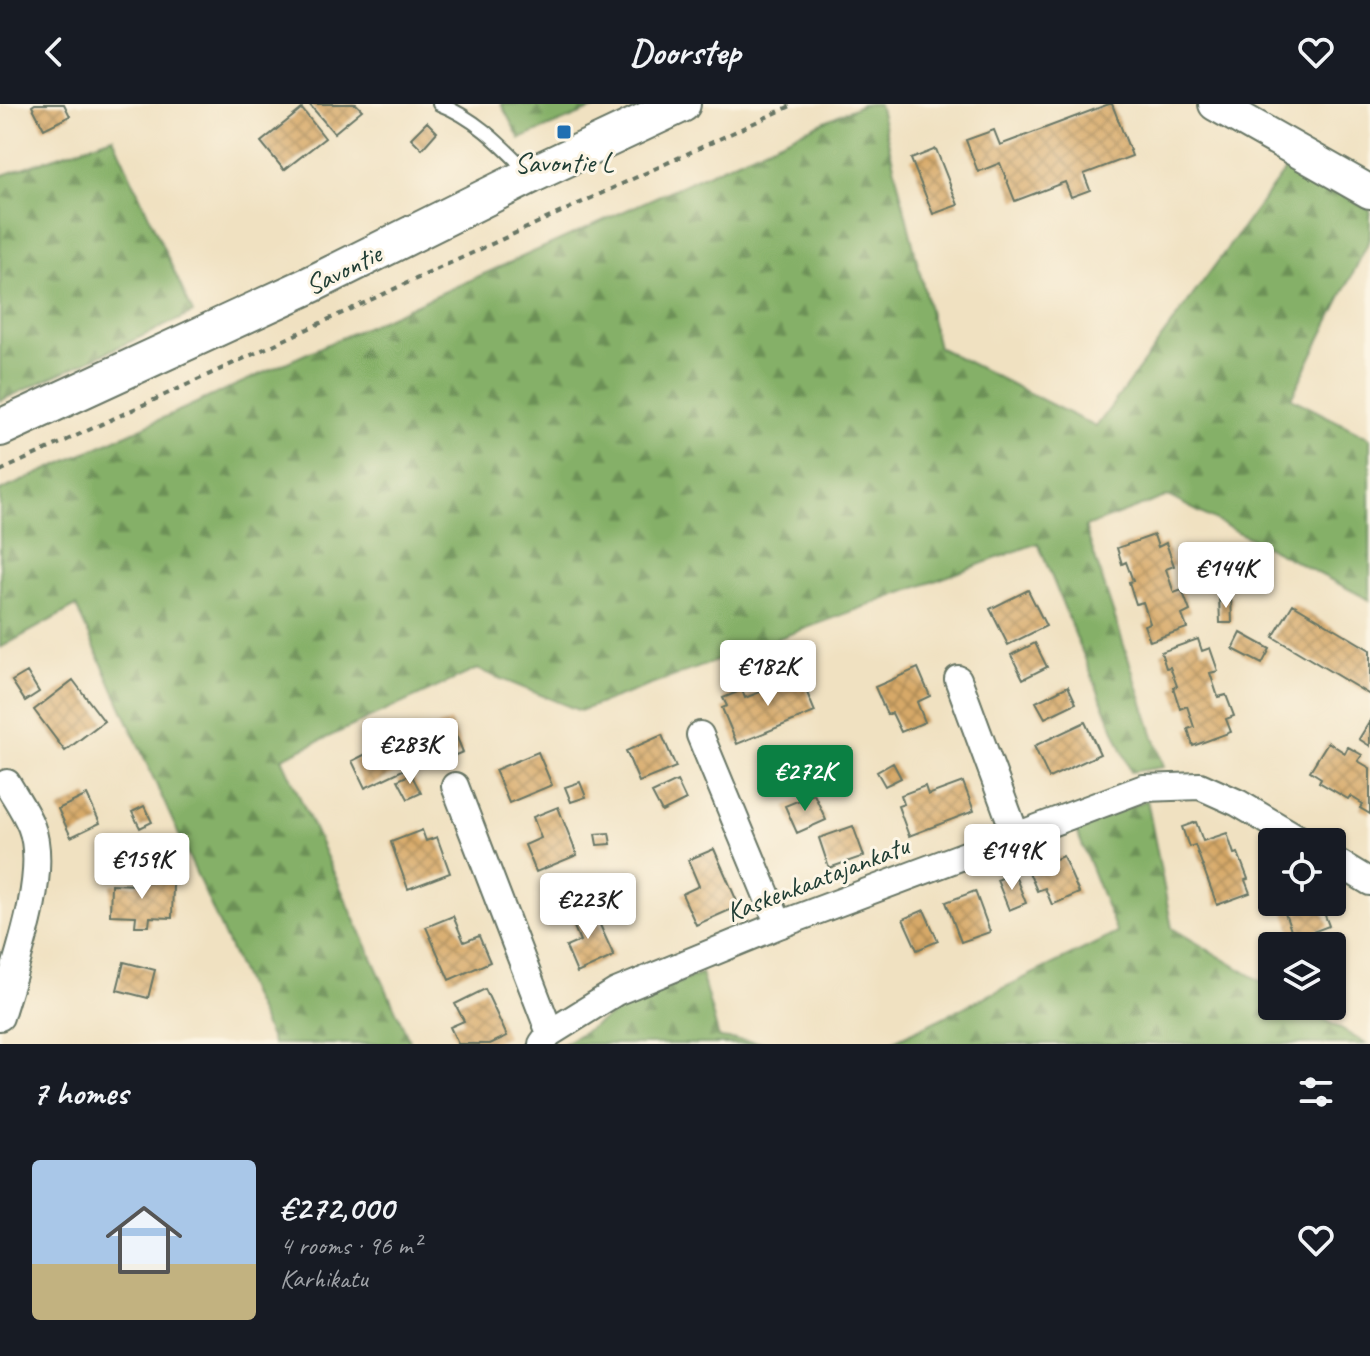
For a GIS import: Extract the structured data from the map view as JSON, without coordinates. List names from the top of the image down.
{
  "streets": {
    "main road": ["Savontie"],
    "street": ["Kaskenkaatajankatu"]
  },
  "places": {
    "transit": ["Savontie L"]
  },
  "page": {
    "header": "Doorstep",
    "price": [
      "€144K",
      "€182K",
      "€283K",
      "€272K",
      "€149K",
      "€159K",
      "€223K"
    ],
    "heading": "7 homes",
    "list": [
      {
        "name": "€272,000",
        "note": "4 rooms · 96 m² · Karhikatu"
      }
    ]
  }
}
